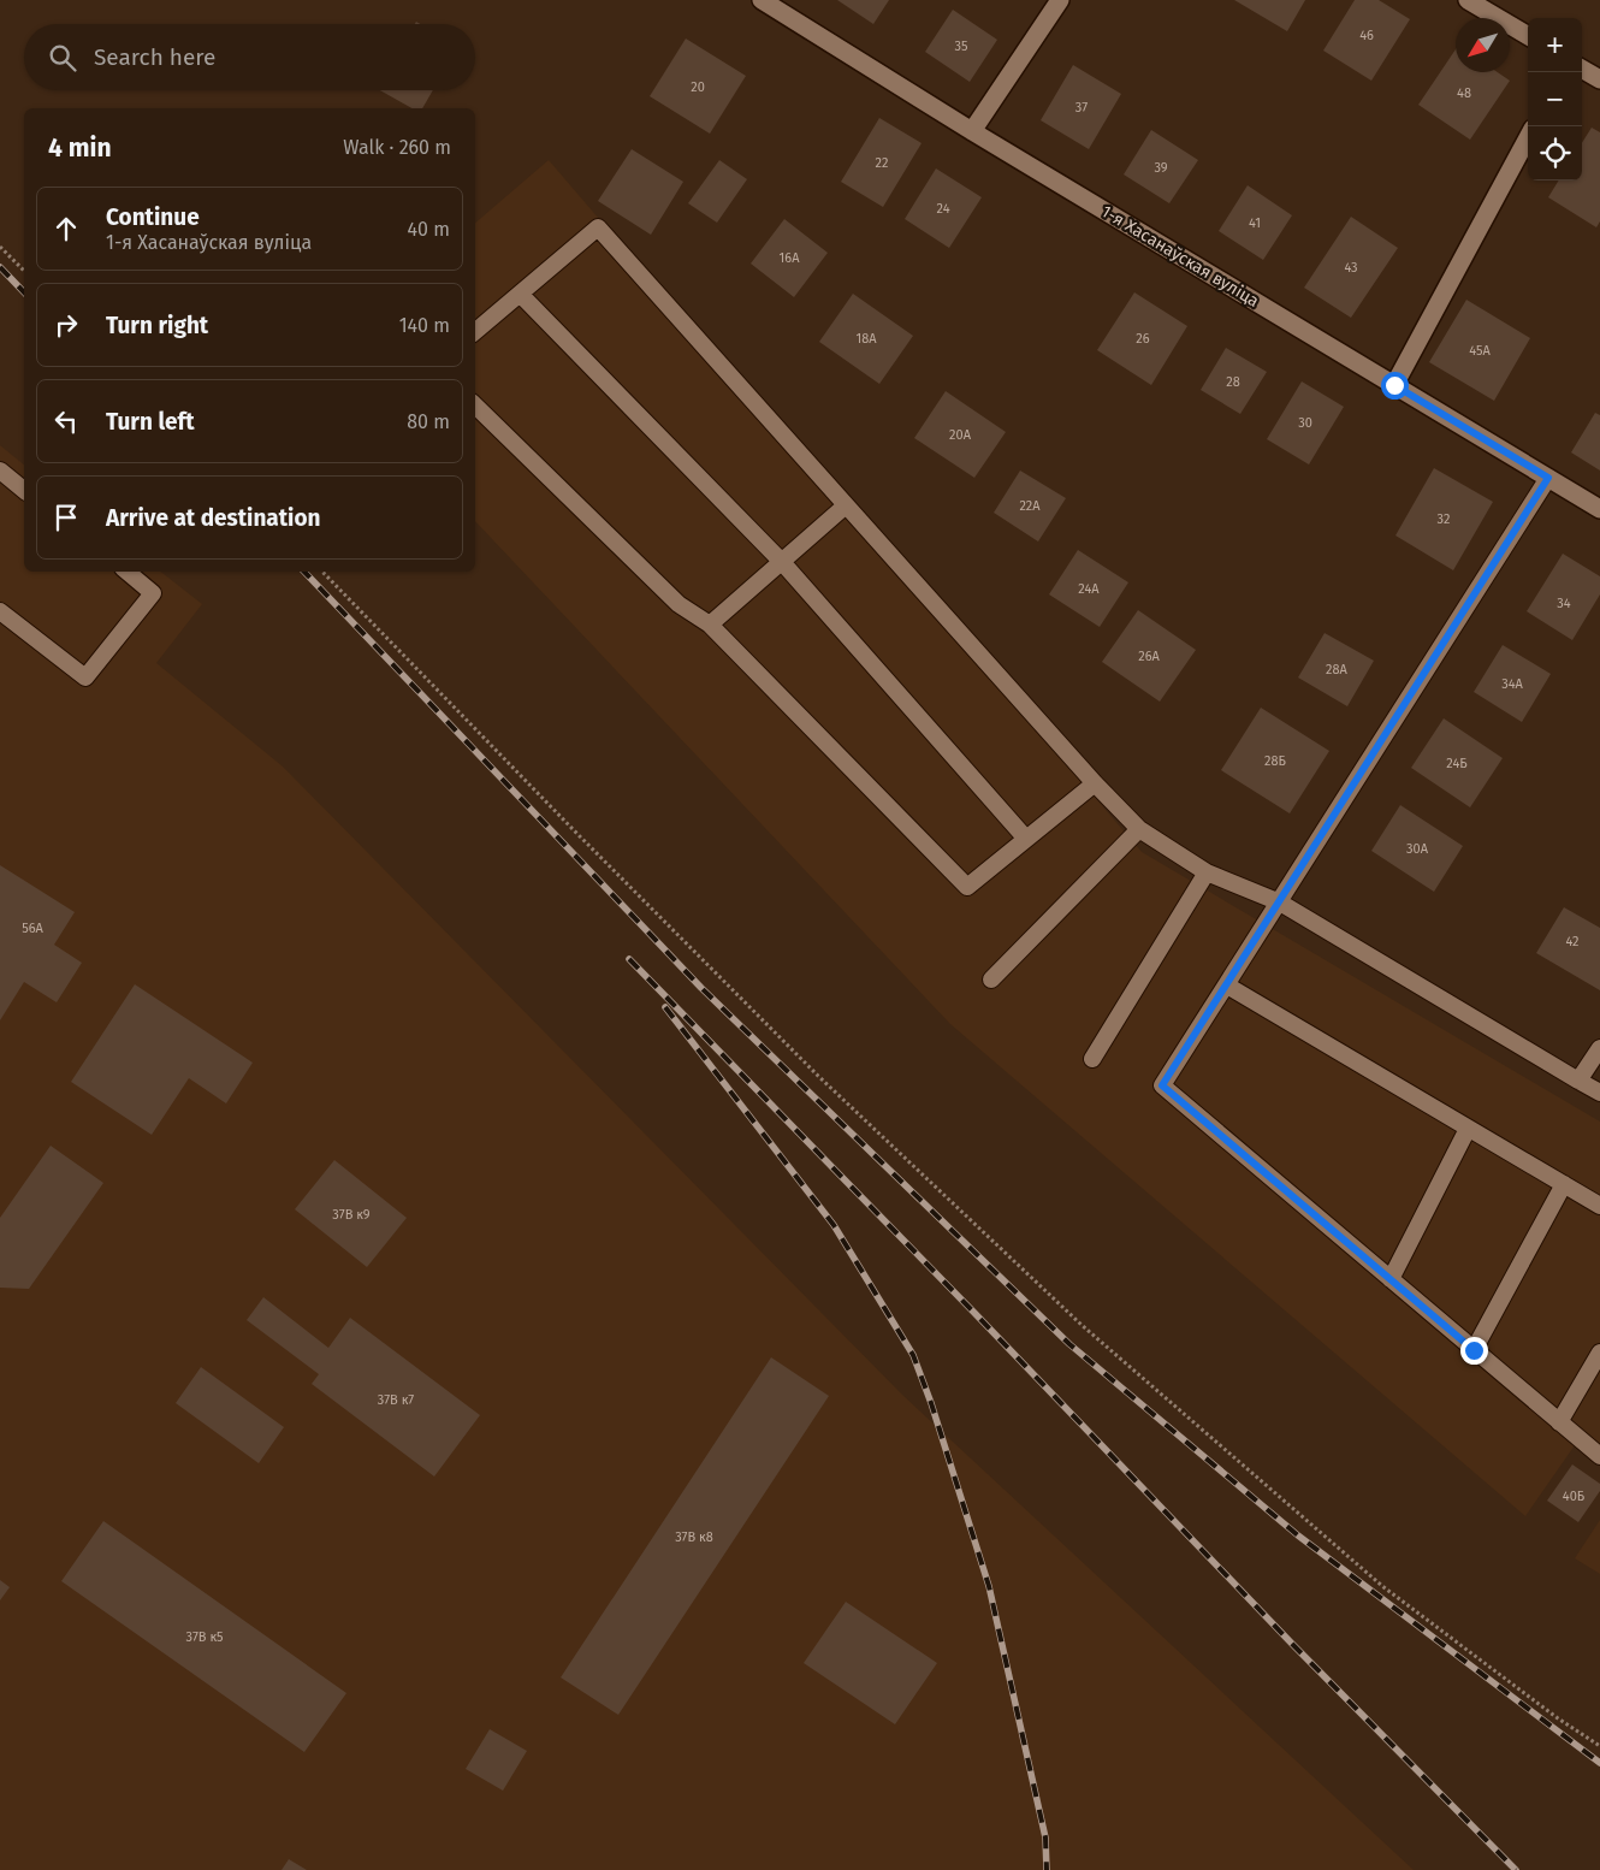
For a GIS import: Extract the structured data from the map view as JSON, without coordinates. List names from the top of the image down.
{
  "streets": {
    "street": ["1-я Хасанаўская вуліца"]
  },
  "house_numbers": [
    "46",
    "35",
    "20",
    "48",
    "37",
    "22",
    "39",
    "24",
    "41",
    "16А",
    "43",
    "18А",
    "26",
    "45А",
    "28",
    "30",
    "20А",
    "22А",
    "32",
    "24А",
    "34",
    "26А",
    "28А",
    "34А",
    "28Б",
    "24Б",
    "30А",
    "56А",
    "42",
    "37В к9",
    "37В к7",
    "40Б",
    "37В к8",
    "37В к5"
  ],
  "north": "bottom left",
  "page": {
    "map_buttons": ["+", "−"],
    "search": "Search here",
    "heading": ["4 min", "Walk · 260 m"],
    "list": [
      ["Continue", "1-я Хасанаўская вуліца", "40 m"],
      ["Turn right", "140 m"],
      ["Turn left", "80 m"],
      "Arrive at destination"
    ]
  }
}
